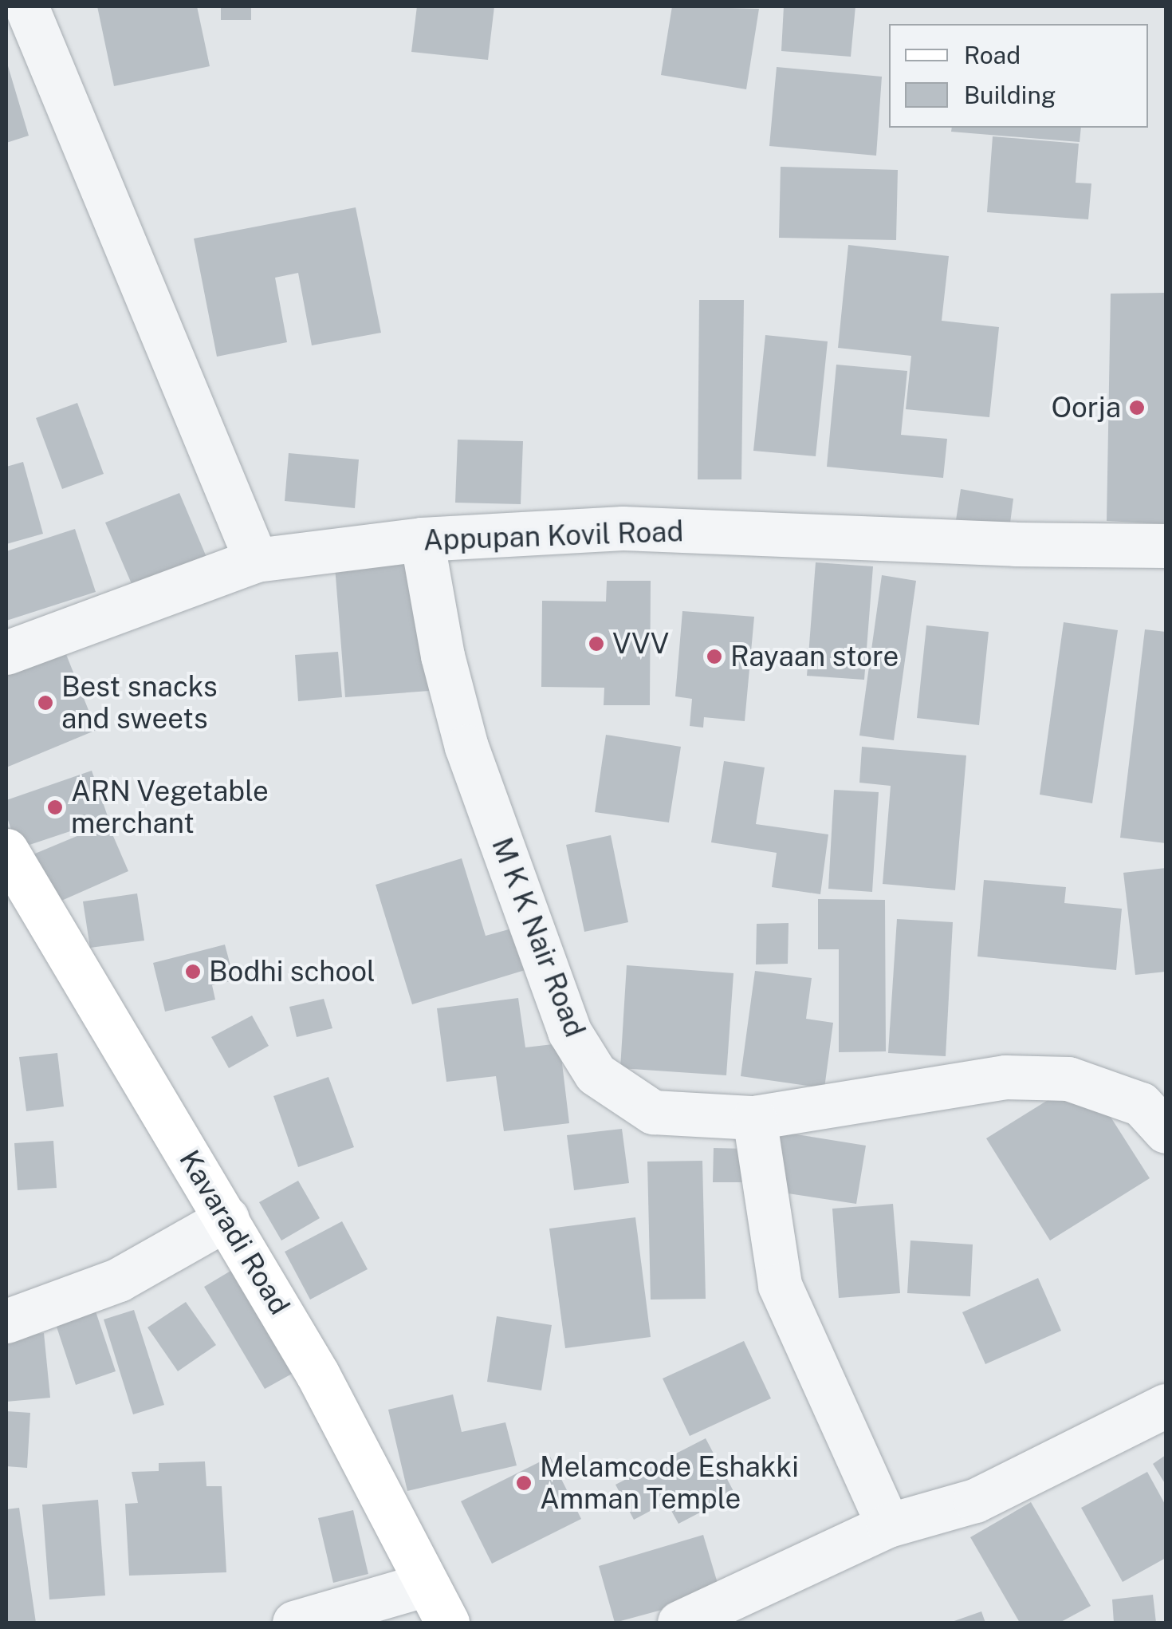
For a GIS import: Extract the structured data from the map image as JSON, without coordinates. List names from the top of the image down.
{
  "streets": {
    "main road": ["Kavaradi Road"],
    "street": ["Appupan Kovil Road", "M K K Nair Road"]
  },
  "crossings": [
    ["Appupan Kovil Road", "M K K Nair Road"]
  ],
  "places": [
    "Oorja",
    "VVV",
    "Rayaan store",
    "Best snacks and sweets",
    "ARN Vegetable merchant",
    "Bodhi school",
    "Melamcode Eshakki Amman Temple"
  ],
  "legend": ["Road", "Building"]
}
